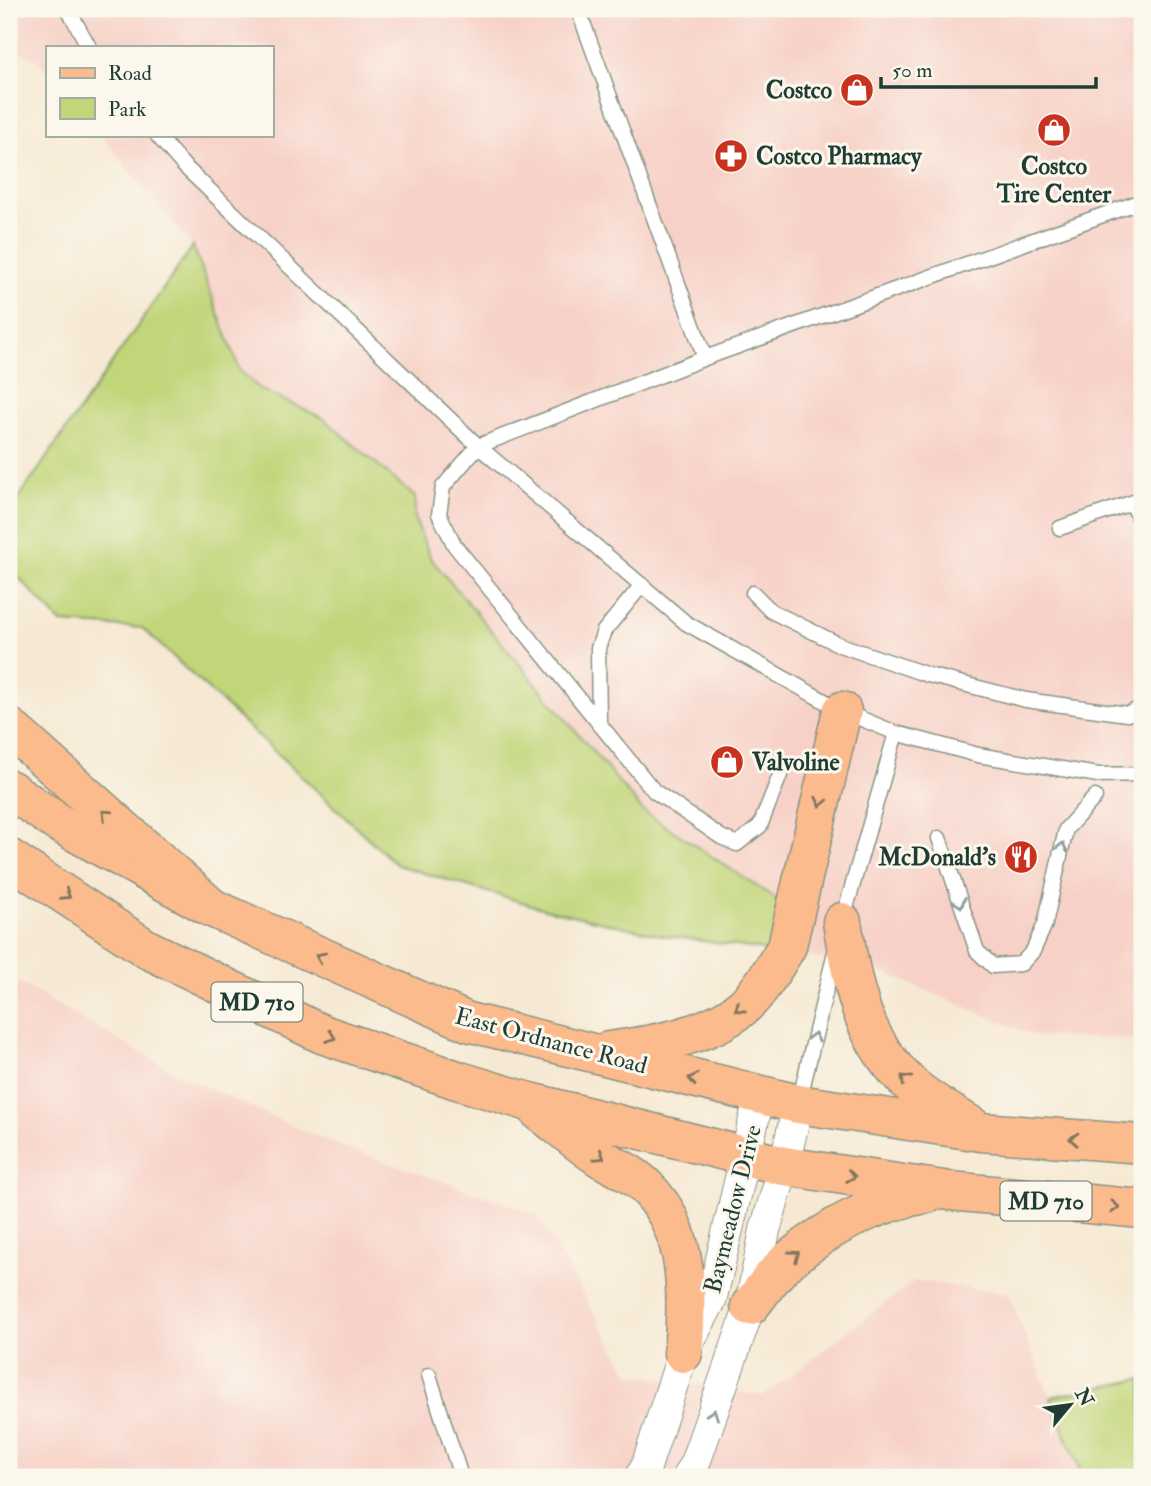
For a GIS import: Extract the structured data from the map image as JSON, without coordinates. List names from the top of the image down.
{
  "streets": {
    "main road": ["MD 710", "East Ordnance Road"],
    "street": ["Baymeadow Drive"]
  },
  "crossings": [
    ["MD 710", "Baymeadow Drive"],
    ["East Ordnance Road", "Baymeadow Drive"]
  ],
  "places": {
    "shop": ["Costco", "Costco Tire Center", "Valvoline"],
    "pharmacy": ["Costco Pharmacy"],
    "restaurant": ["McDonald's"]
  },
  "legend": ["Road", "Park"],
  "scale_bar": "50 m",
  "north": "top right"
}
